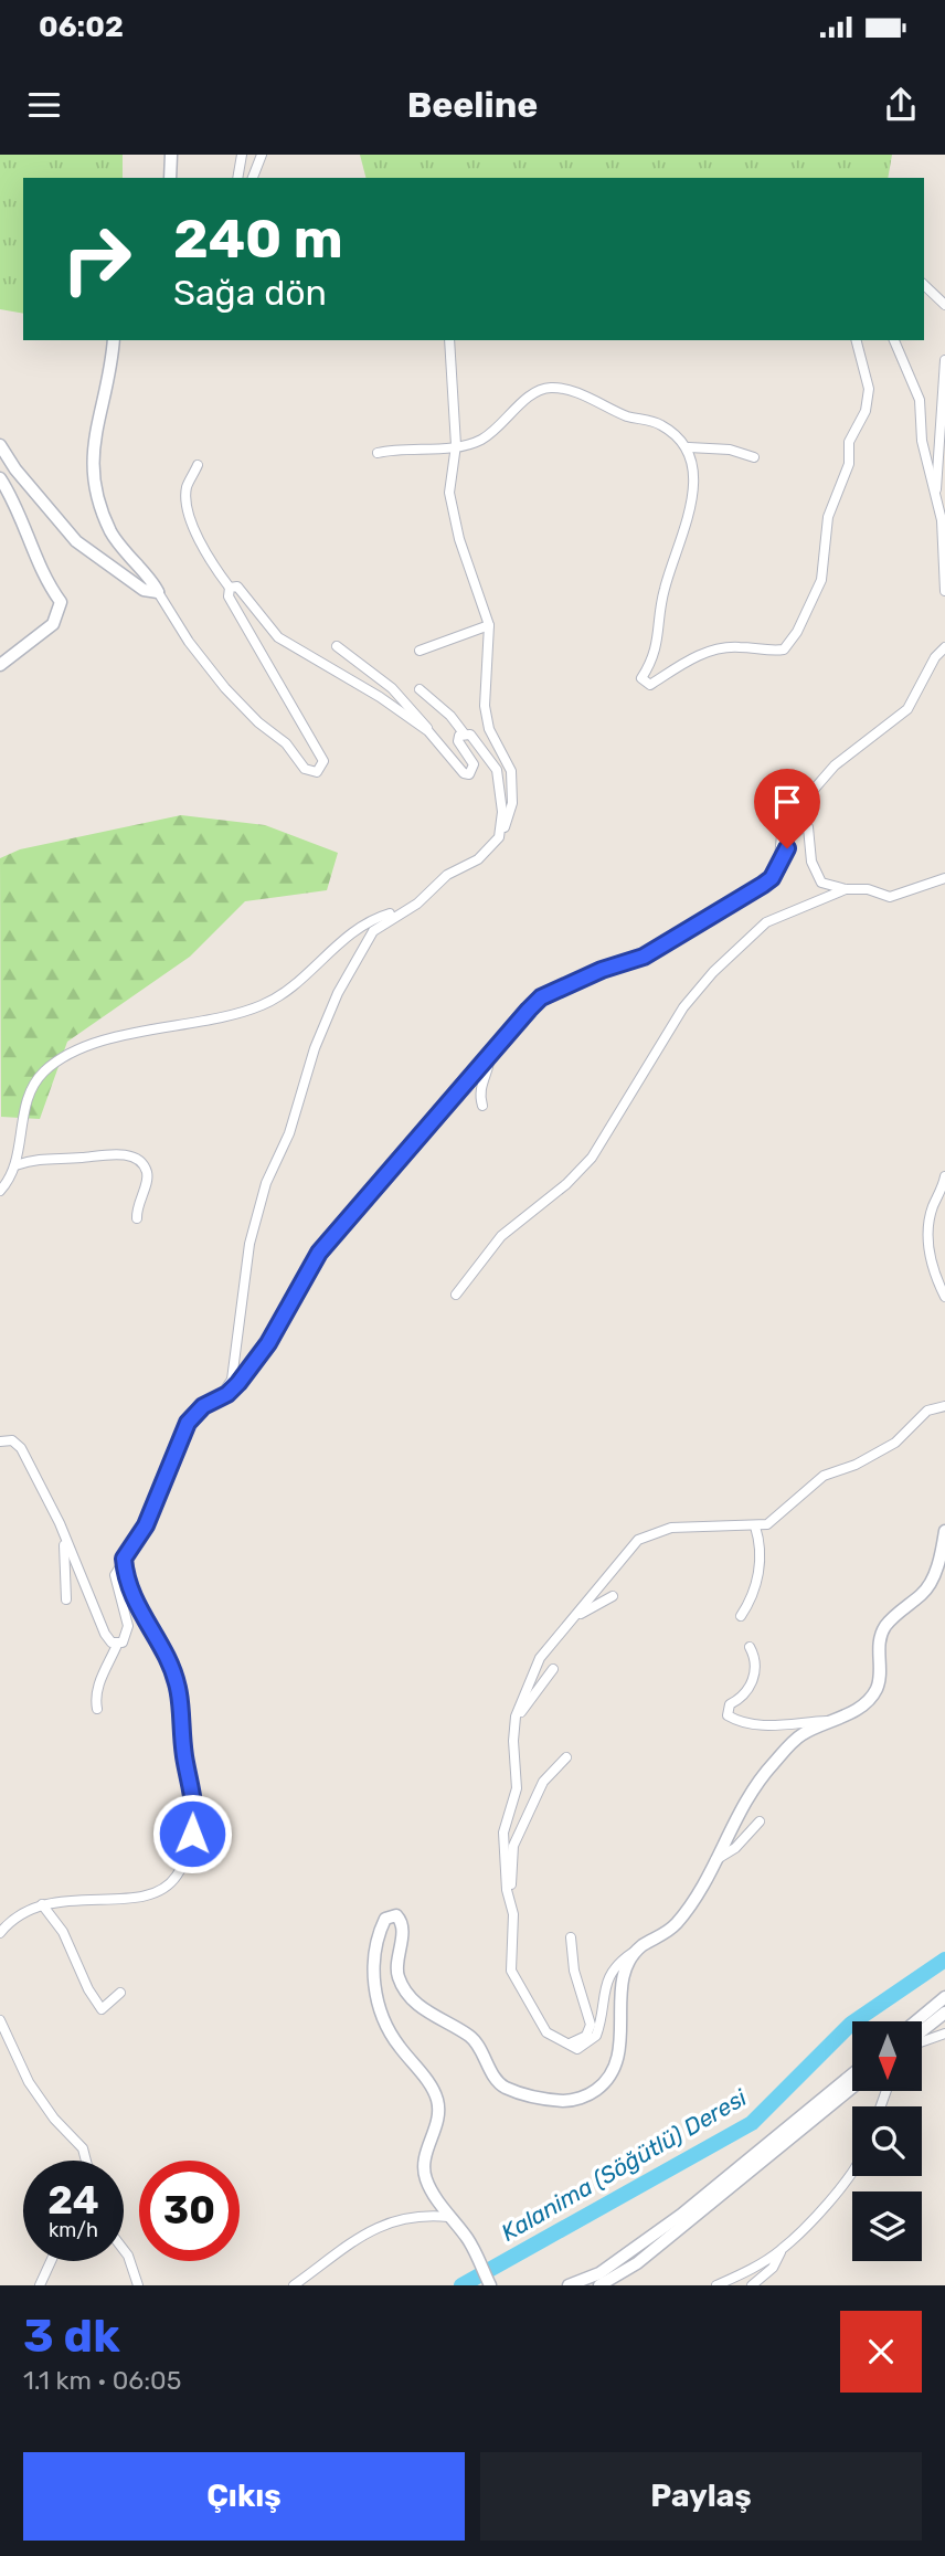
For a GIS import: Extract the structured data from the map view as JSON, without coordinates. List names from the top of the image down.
{
  "water": ["Kalanima (Söğütlü) Deresi"],
  "north": "bottom",
  "page": {
    "status": "06:02",
    "header": "Beeline",
    "turn": ["240 m", "Sağa dön"],
    "speed": "24 km/h",
    "limit": "30",
    "heading": ["3 dk", "1.1 km · 06:05"],
    "buttons": ["Çıkış", "Paylaş"]
  }
}
